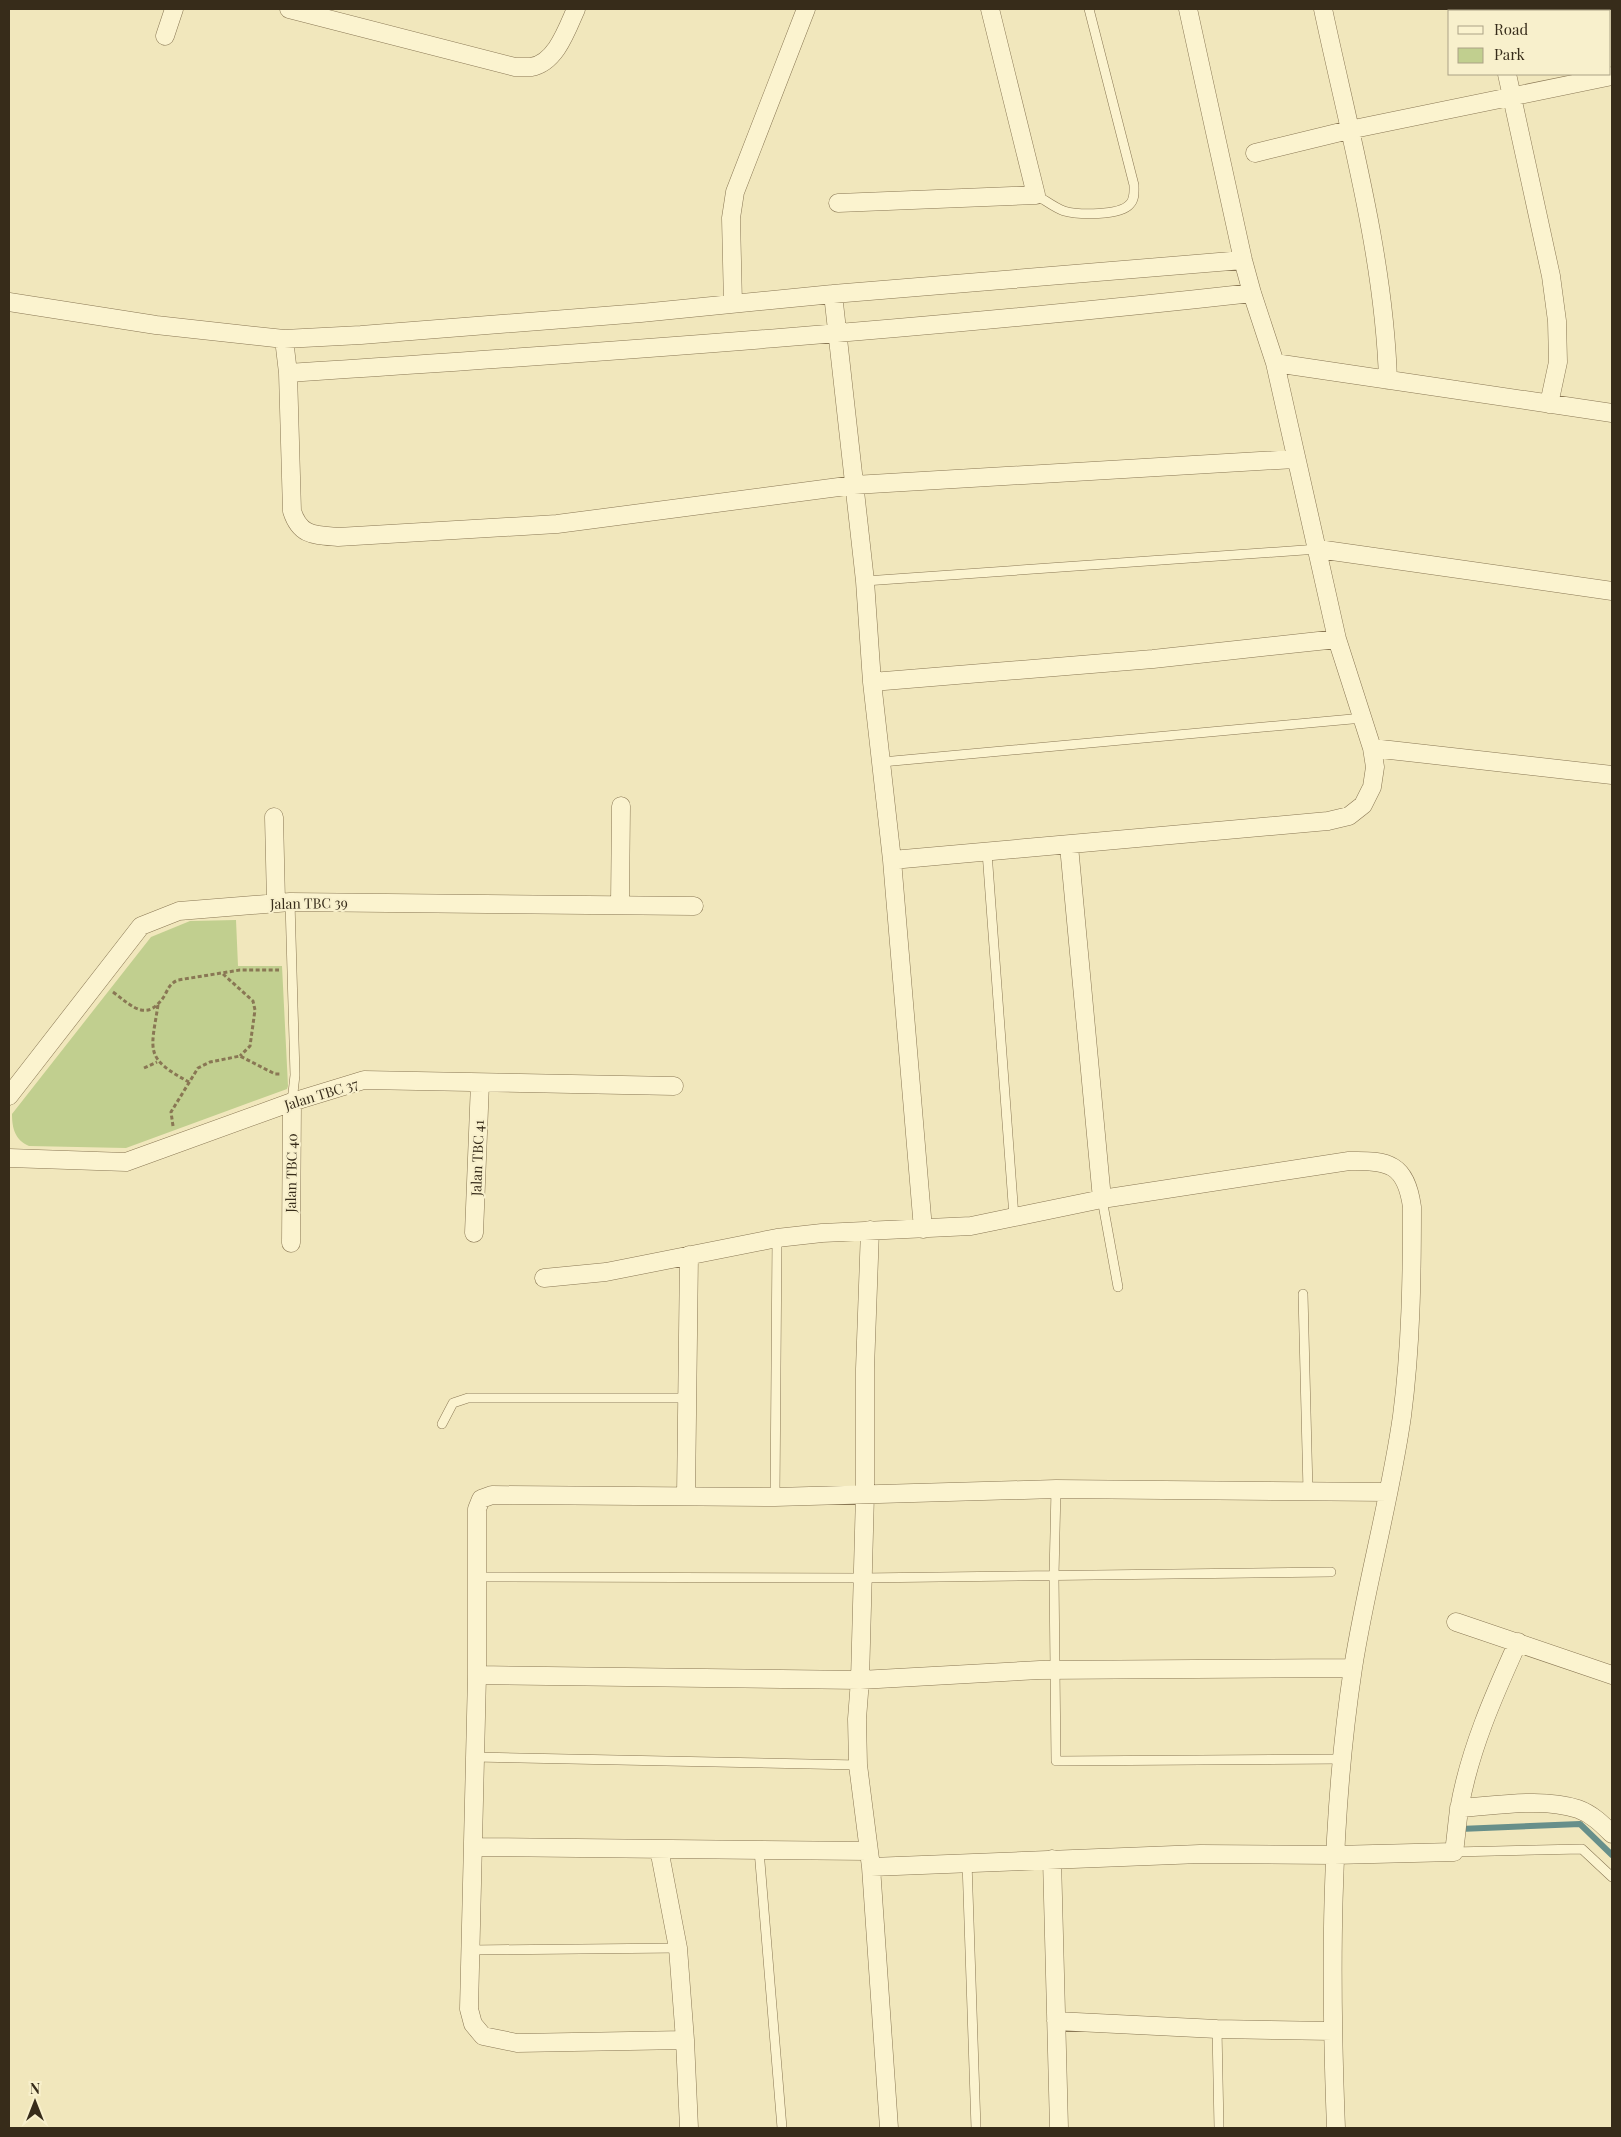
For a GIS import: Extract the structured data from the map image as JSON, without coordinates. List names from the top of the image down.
{
  "streets": {
    "street": [
      "Jalan TBC 39",
      "Jalan TBC 37",
      "Jalan TBC 41",
      "Jalan TBC 40"
    ]
  },
  "crossings": [
    ["Jalan TBC 37", "Jalan TBC 41"],
    ["Jalan TBC 37", "Jalan TBC 40"]
  ],
  "legend": ["Road", "Park"],
  "north": "top"
}
